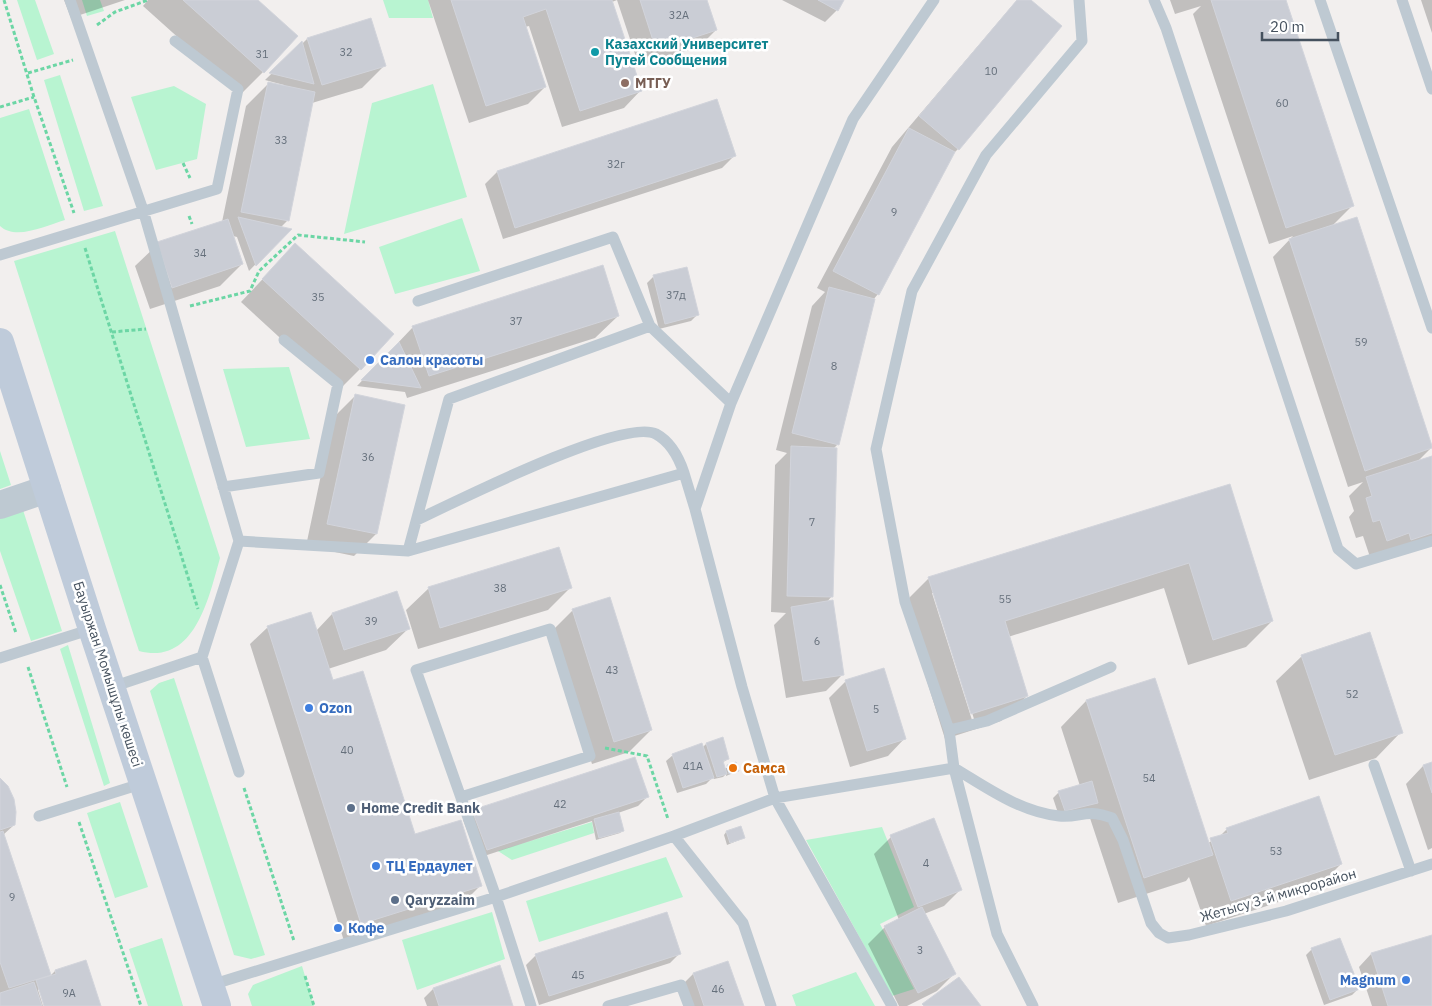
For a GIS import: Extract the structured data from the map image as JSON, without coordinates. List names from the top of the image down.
{
  "streets": {
    "main road": ["Бауыржан Момышұлы көшесі"],
    "lane": ["Жетысу 3-й микрорайон"]
  },
  "places": [
    "Казахский Университет Путей Сообщения",
    "МТГУ",
    "Салон красоты",
    "Ozon",
    "Самса",
    "Home Credit Bank",
    "ТЦ Ердаулет",
    "Qaryzzaim",
    "Кофе",
    "Magnum"
  ],
  "house_numbers": [
    "32А",
    "32",
    "31",
    "10",
    "60",
    "33",
    "32г",
    "9",
    "34",
    "37д",
    "35",
    "37",
    "59",
    "8",
    "36",
    "7",
    "38",
    "55",
    "39",
    "6",
    "43",
    "52",
    "5",
    "40",
    "41А",
    "54",
    "42",
    "53",
    "4",
    "9",
    "3",
    "45",
    "46",
    "9А"
  ],
  "scale_bar": "20 m"
}
